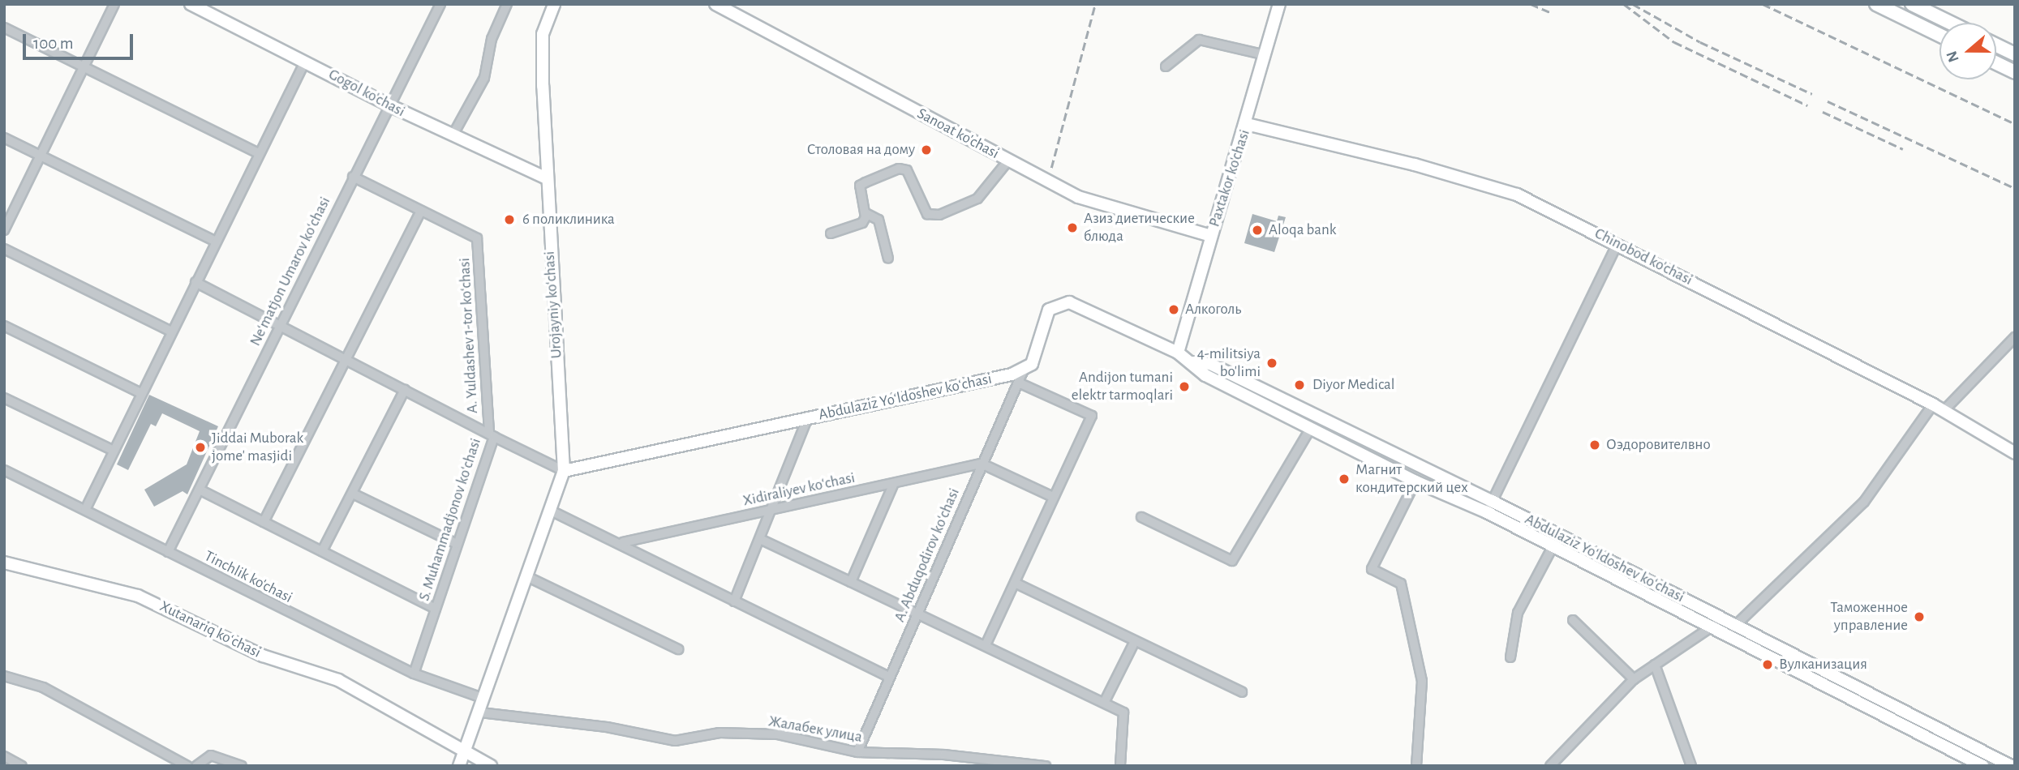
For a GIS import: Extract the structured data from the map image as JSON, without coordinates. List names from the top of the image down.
{
  "streets": {
    "main road": [
      "Gogol ko'chasi",
      "Sanoat ko'chasi",
      "Paxtakor ko'chasi",
      "Chinobod ko'chasi",
      "Urоjayniy koʻchasi",
      "Abdulaziz Yoʻldoshev koʻchasi",
      "Xutanariq koʻchasi"
    ],
    "street": [
      "Neʻmatjon Umarov koʻchasi",
      "A. Yuldashev 1-tor koʻchasi",
      "Xidiraliyev koʻchasi",
      "S. Muhammadjonov koʻchasi",
      "A. Abduqodirov koʻchasi",
      "Tinchlik ko'chasi",
      "Жалабек улица"
    ]
  },
  "crossings": [
    ["Gogol ko'chasi", "Neʻmatjon Umarov koʻchasi"],
    ["Gogol ko'chasi", "Urоjayniy koʻchasi"],
    ["Sanoat ko'chasi", "Paxtakor ko'chasi"],
    ["Paxtakor ko'chasi", "Chinobod ko'chasi"],
    ["Paxtakor ko'chasi", "Abdulaziz Yoʻldoshev koʻchasi"],
    ["Neʻmatjon Umarov koʻchasi", "A. Yuldashev 1-tor koʻchasi"],
    ["Neʻmatjon Umarov koʻchasi", "S. Muhammadjonov koʻchasi"],
    ["Neʻmatjon Umarov koʻchasi", "Tinchlik ko'chasi"],
    ["Urоjayniy koʻchasi", "Abdulaziz Yoʻldoshev koʻchasi"],
    ["A. Yuldashev 1-tor koʻchasi", "S. Muhammadjonov koʻchasi"],
    ["Abdulaziz Yoʻldoshev koʻchasi", "A. Abduqodirov koʻchasi"],
    ["Xidiraliyev koʻchasi", "A. Abduqodirov koʻchasi"],
    ["S. Muhammadjonov koʻchasi", "Tinchlik ko'chasi"],
    ["A. Abduqodirov koʻchasi", "Жалабек улица"]
  ],
  "places": [
    "Столовая на дому",
    "6 поликлиника",
    "Азиз диетические блюда",
    "Aloqa bank",
    "Алкоголь",
    "4-militsiya bo'limi",
    "Diyor Medical",
    "Andijon tumani elektr tarmoqlari",
    "Оэдоровителвно",
    "Jiddai Muborak jome' masjidi",
    "Магнит кондитерский цех",
    "Таможенное управление",
    "Вулканизация"
  ],
  "scale_bar": "100 m",
  "north": "left"
}
